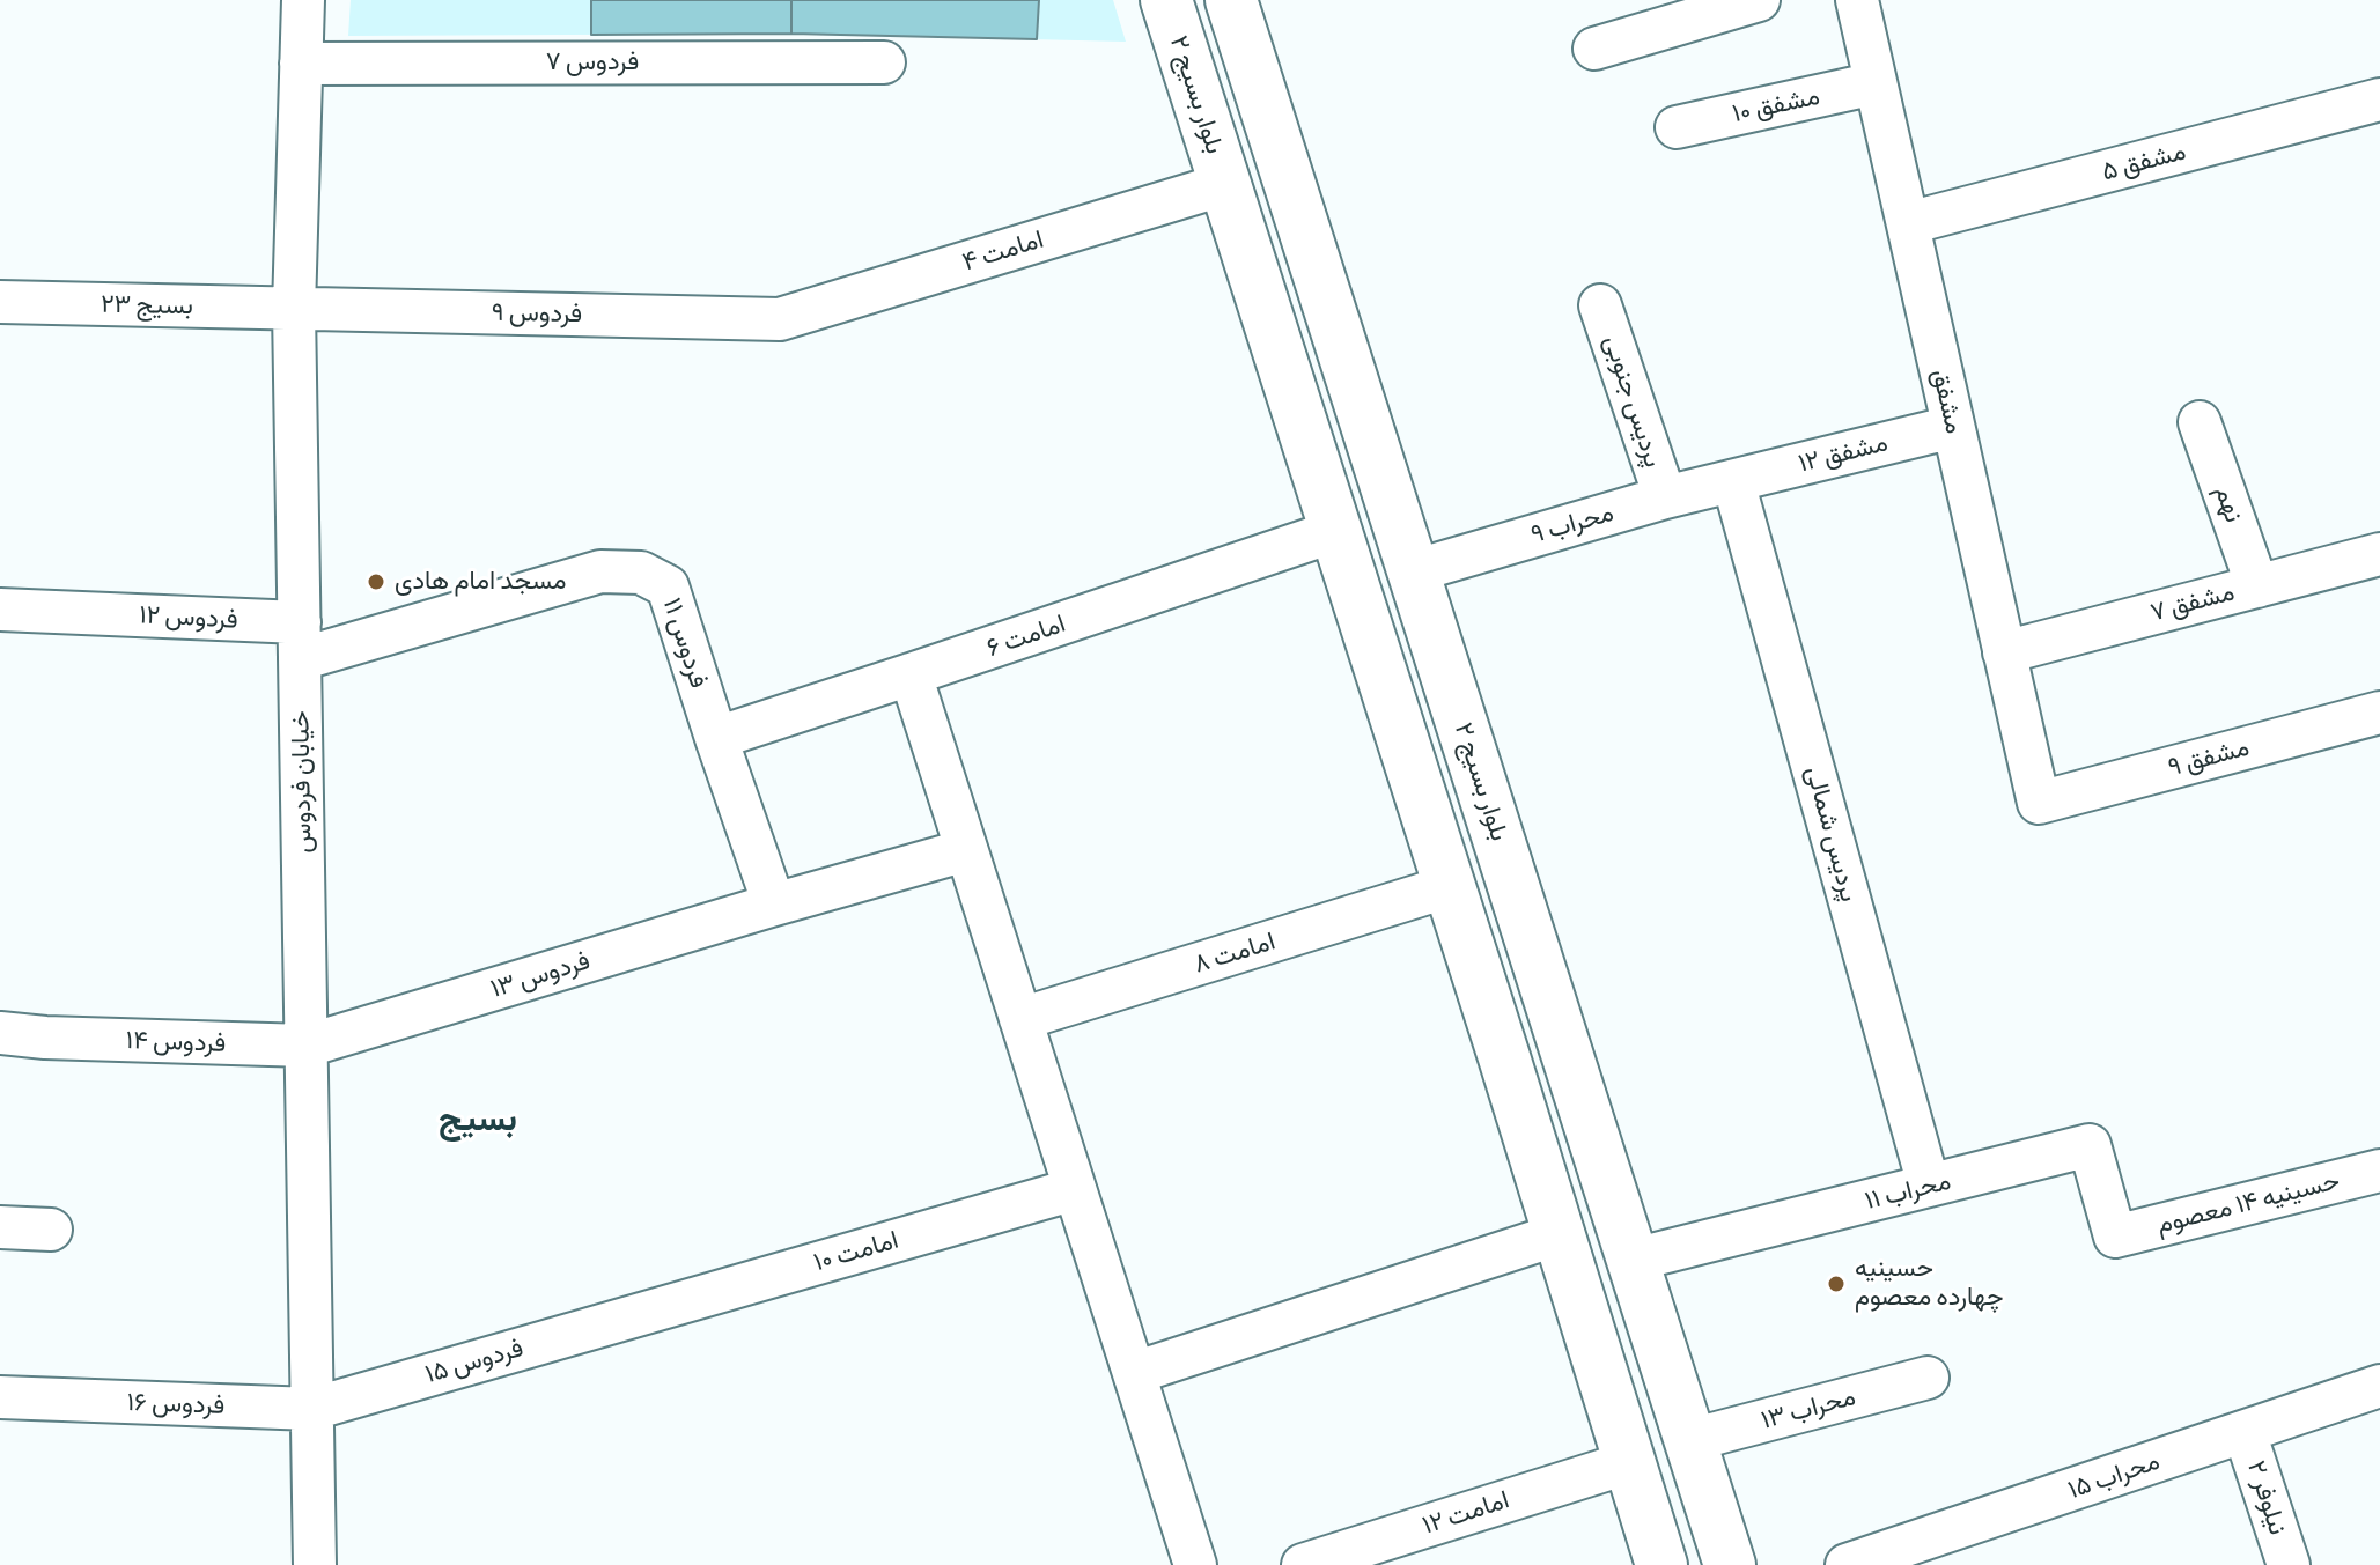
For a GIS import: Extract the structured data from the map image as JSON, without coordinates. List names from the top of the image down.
{
  "streets": {
    "main road": ["بلوار بسیج ۲"],
    "street": [
      "فردوس ۷",
      "مشفق ۱۰",
      "مشفق ۵",
      "امامت ۴",
      "۲۳ بسیج",
      "فردوس ۹",
      "پردیس جنوبی",
      "مشفق",
      "مشفق ۱۲",
      "نهم",
      "محراب ۹",
      "مشفق ۷",
      "فردوس ۱۲",
      "امامت ۶",
      "فردوس ۱۱",
      "مشفق ۹",
      "خیابان فردوس",
      "پردیس شمالی",
      "امامت ۸",
      "فردوس ۱۳",
      "فردوس ۱۴",
      "محراب ۱۱",
      "حسینیه ۱۴ معصوم",
      "امامت ۱۰",
      "فردوس ۱۵",
      "فردوس ۱۶",
      "محراب ۱۳",
      "محراب ۱۵",
      "نیلوفر ۲",
      "امامت ۱۲"
    ]
  },
  "crossings": [
    ["فردوس ۷", "خیابان فردوس"],
    ["بلوار بسیج ۲", "امامت ۴"],
    ["بلوار بسیج ۲", "محراب ۹"],
    ["بلوار بسیج ۲", "امامت ۶"],
    ["بلوار بسیج ۲", "امامت ۸"],
    ["بلوار بسیج ۲", "محراب ۱۱"],
    ["بلوار بسیج ۲", "محراب ۱۳"],
    ["بلوار بسیج ۲", "امامت ۱۲"],
    ["مشفق ۱۰", "مشفق"],
    ["مشفق ۵", "مشفق"],
    ["امامت ۴", "فردوس ۹"],
    ["۲۳ بسیج", "فردوس ۹"],
    ["۲۳ بسیج", "خیابان فردوس"],
    ["فردوس ۹", "خیابان فردوس"],
    ["پردیس جنوبی", "محراب ۹"],
    ["مشفق", "مشفق ۱۲"],
    ["مشفق", "مشفق ۷"],
    ["مشفق", "مشفق ۹"],
    ["مشفق ۱۲", "محراب ۹"],
    ["مشفق ۱۲", "پردیس شمالی"],
    ["نهم", "مشفق ۷"],
    ["محراب ۹", "پردیس شمالی"],
    ["فردوس ۱۲", "فردوس ۱۱"],
    ["فردوس ۱۲", "خیابان فردوس"],
    ["امامت ۶", "فردوس ۱۱"],
    ["فردوس ۱۱", "خیابان فردوس"],
    ["فردوس ۱۱", "فردوس ۱۳"],
    ["خیابان فردوس", "فردوس ۱۳"],
    ["خیابان فردوس", "فردوس ۱۴"],
    ["خیابان فردوس", "فردوس ۱۵"],
    ["خیابان فردوس", "فردوس ۱۶"],
    ["پردیس شمالی", "محراب ۱۱"],
    ["فردوس ۱۳", "فردوس ۱۴"],
    ["محراب ۱۱", "حسینیه ۱۴ معصوم"],
    ["امامت ۱۰", "فردوس ۱۵"],
    ["فردوس ۱۵", "فردوس ۱۶"],
    ["محراب ۱۵", "نیلوفر ۲"]
  ],
  "districts": ["بسیج"],
  "places": ["مسجد امام هادی", "حسینیه چهارده معصوم"]
}
